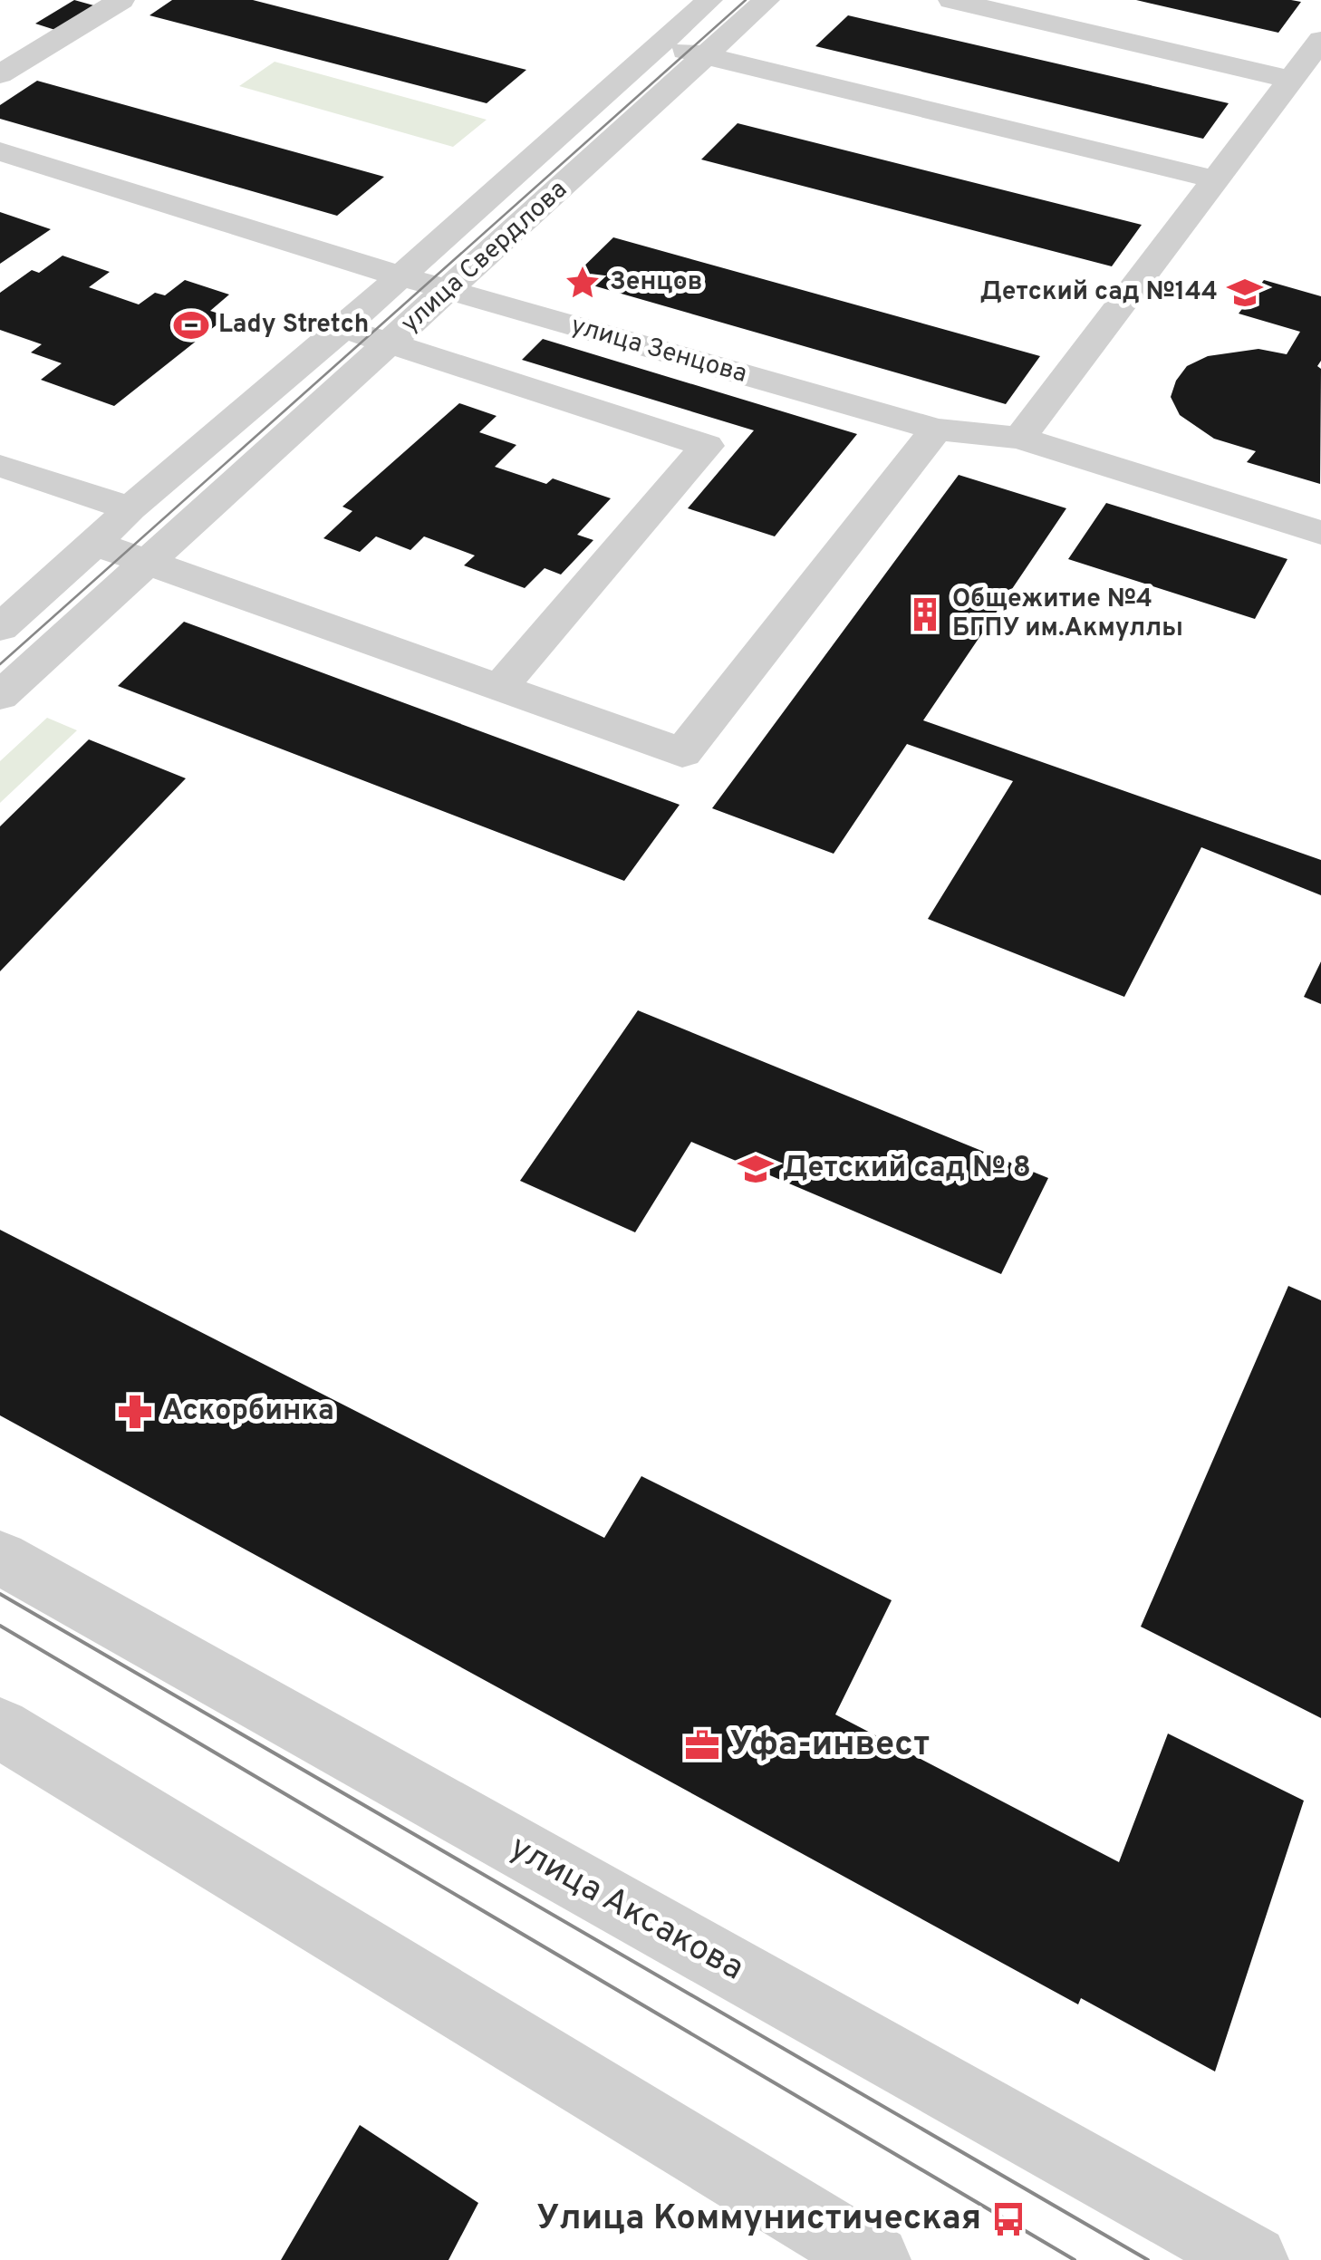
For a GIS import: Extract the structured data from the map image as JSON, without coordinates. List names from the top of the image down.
{
  "streets": {
    "street": ["улица Свердлова", "улица Зенцова", "улица Аксакова"]
  },
  "crossings": [
    ["улица Свердлова", "улица Зенцова"]
  ],
  "places": {
    "place": ["Зенцов"],
    "school or university": ["Детский сад №144", "Детский сад № 8"],
    "sports": ["Lady Stretch"],
    "building": ["Общежитие №4 БГПУ им.Акмуллы"],
    "pharmacy": ["Аскорбинка"],
    "office": ["Уфа-инвест"],
    "bus stop": ["Улица Коммунистическая"]
  }
}
